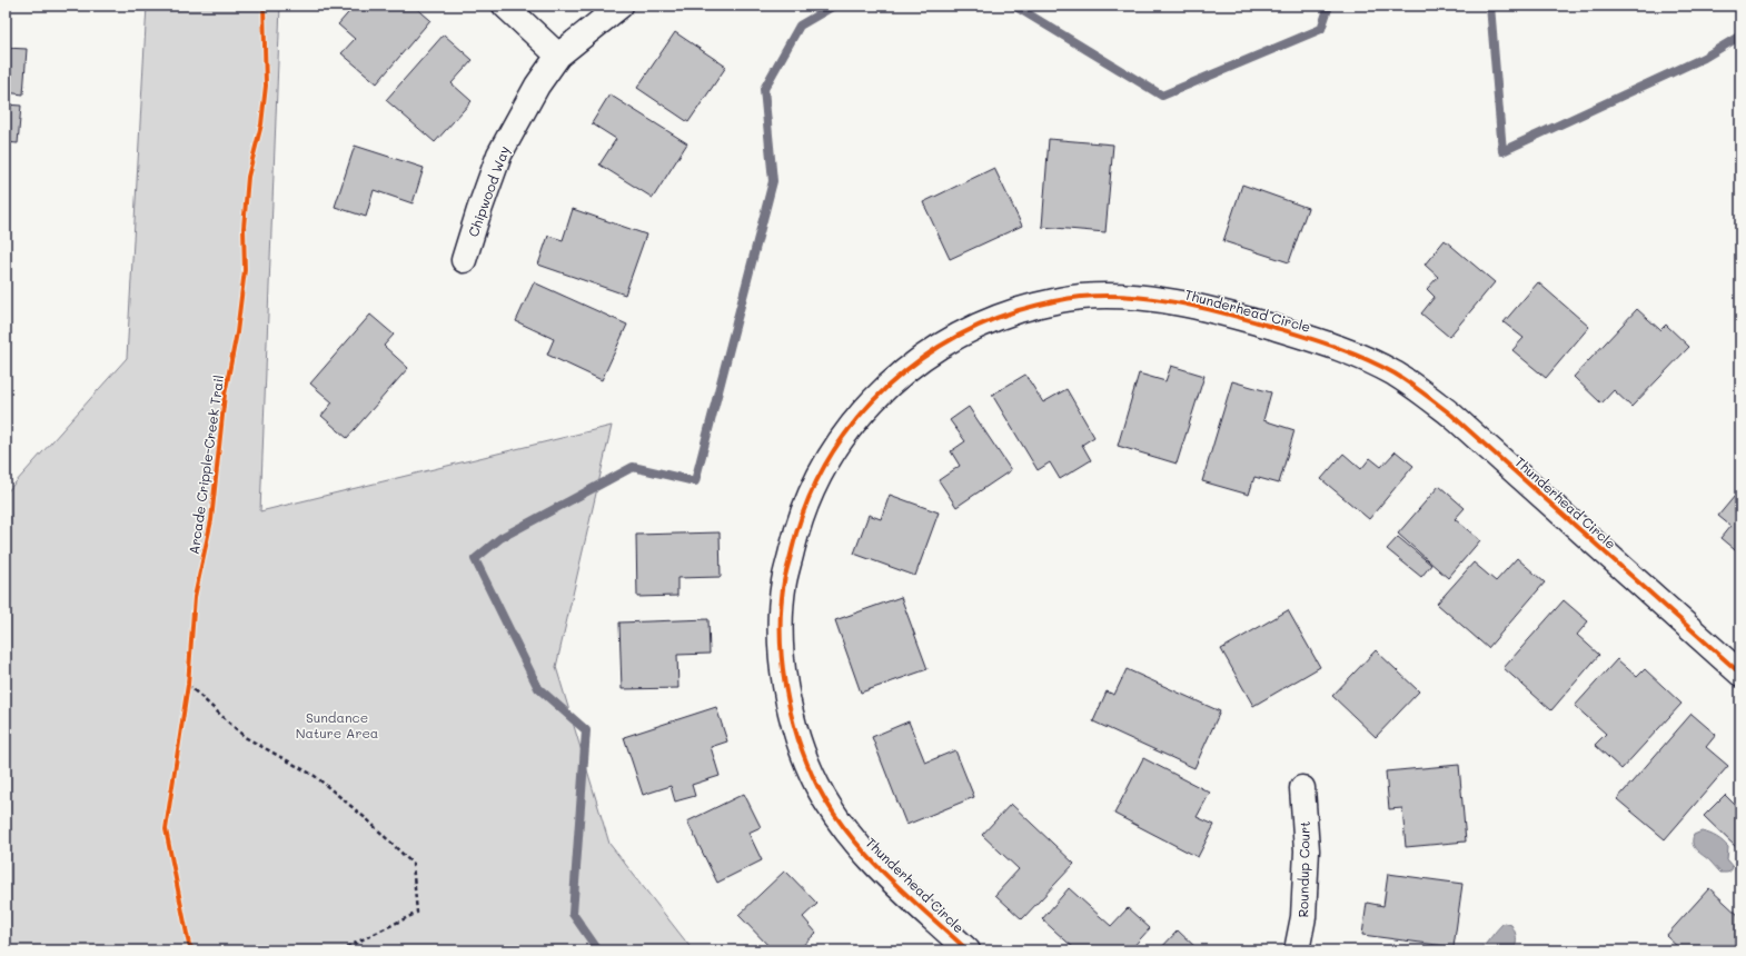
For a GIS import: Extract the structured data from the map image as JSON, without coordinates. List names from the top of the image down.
{
  "streets": {
    "street": ["Chipwood Way", "Thunderhead Circle", "Roundup Court"],
    "cycle path": ["Arcade Cripple-Creek Trail"]
  },
  "parks": ["Sundance Nature Area"]
}
